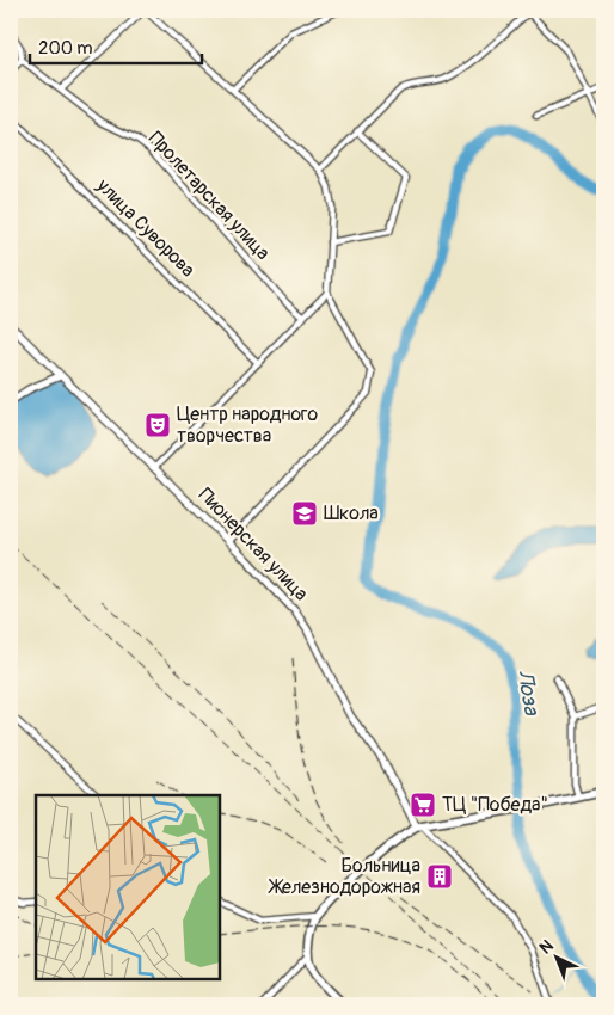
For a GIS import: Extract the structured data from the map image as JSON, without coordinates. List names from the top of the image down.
{
  "streets": {
    "street": ["Пролетарская улица", "улица Суворова", "Пионерская улица"]
  },
  "water": ["Лоза"],
  "places": {
    "theatre": ["Центр народного творчества"],
    "school or university": ["Школа"],
    "supermarket": ["ТЦ \"Победа\""],
    "building": ["Больница Железнодорожная"]
  },
  "scale_bar": "200 m",
  "north": "top left"
}
